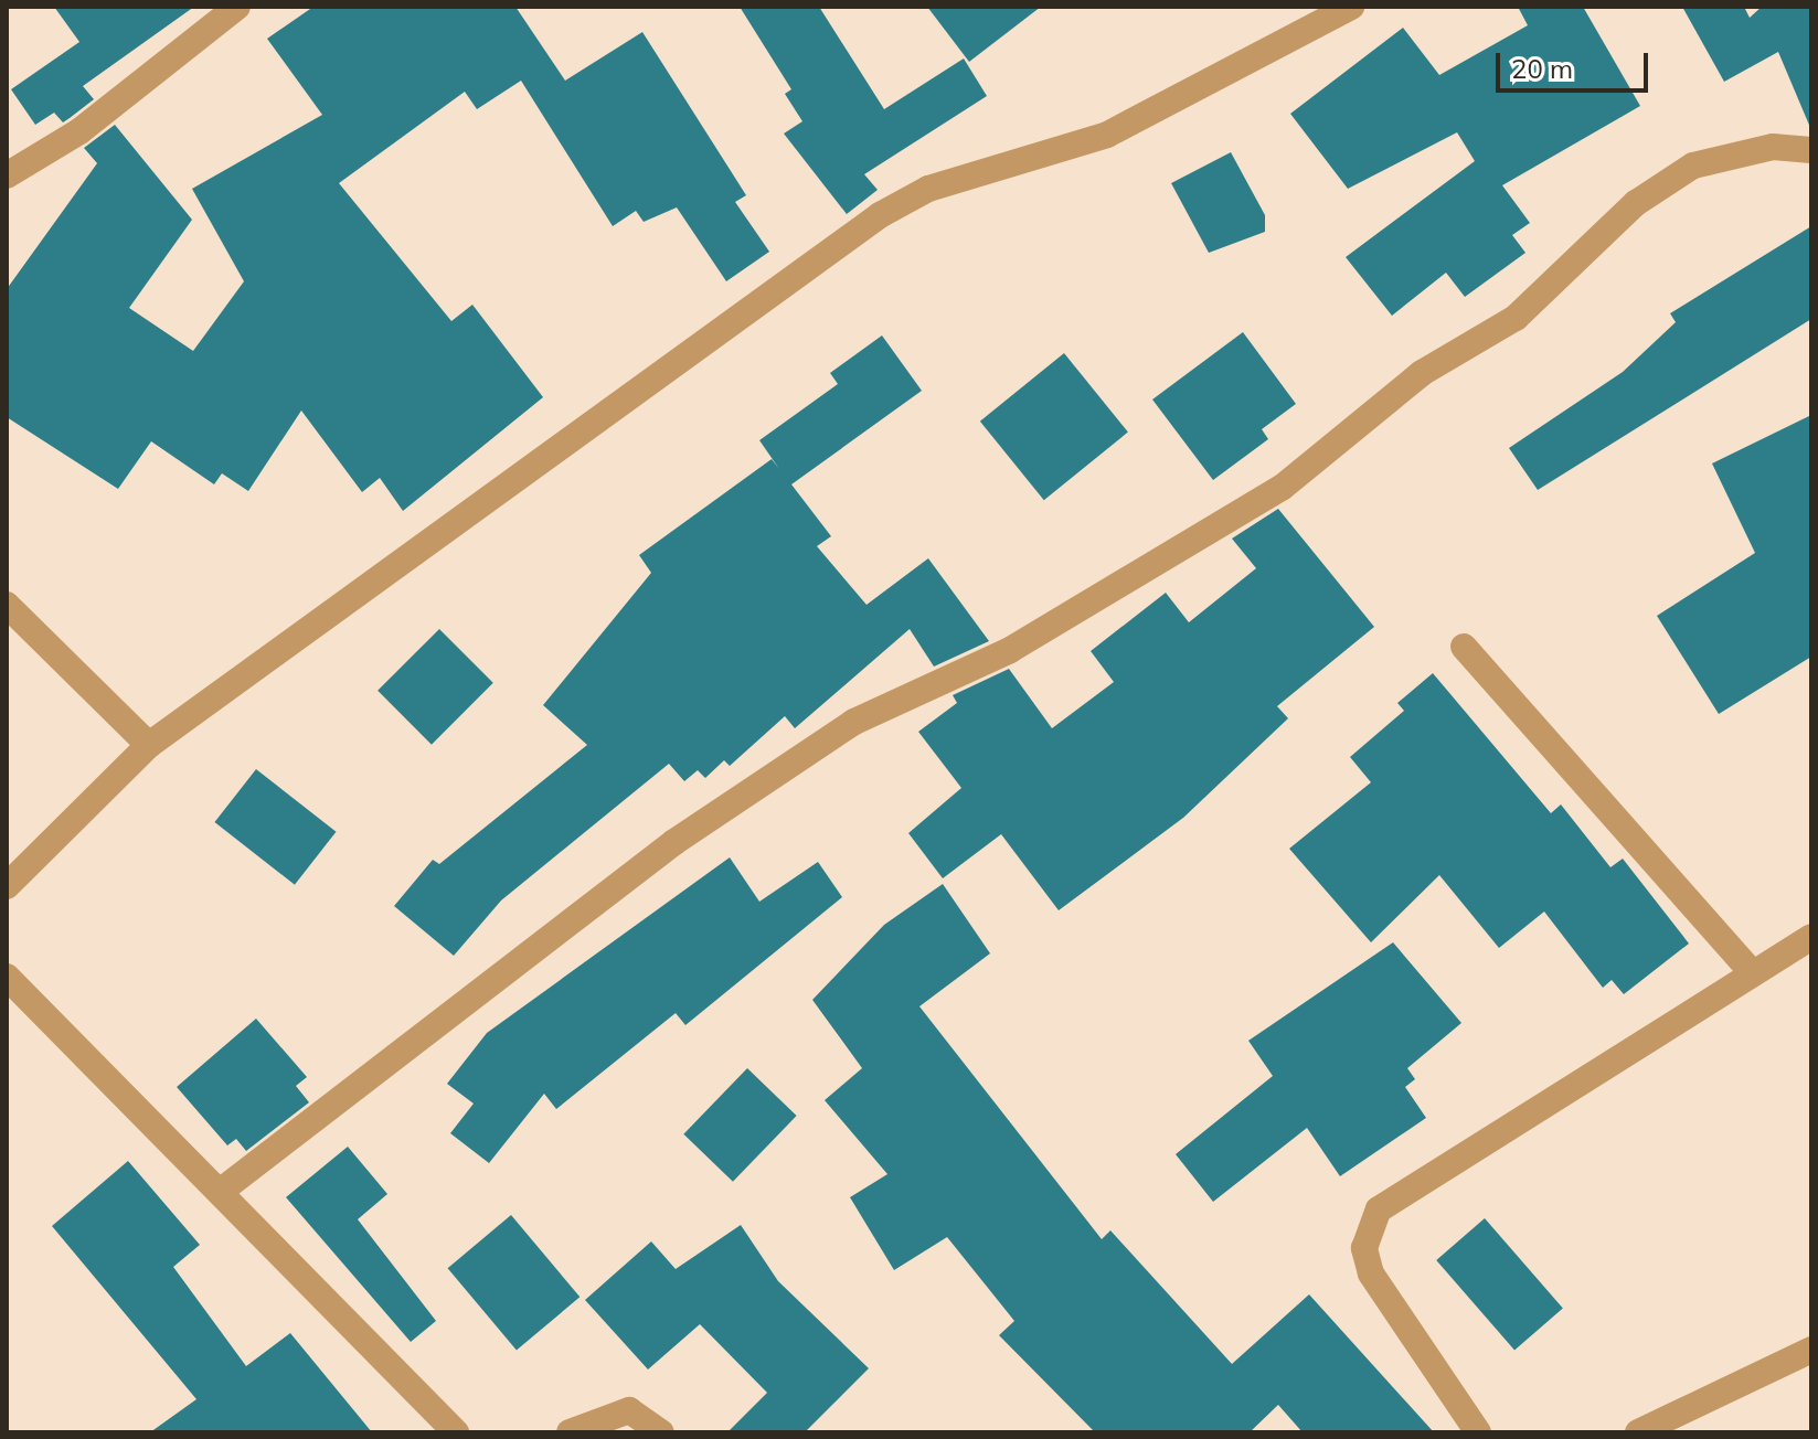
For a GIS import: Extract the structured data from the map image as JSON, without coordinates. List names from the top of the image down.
{
  "scale_bar": "20 m"
}
